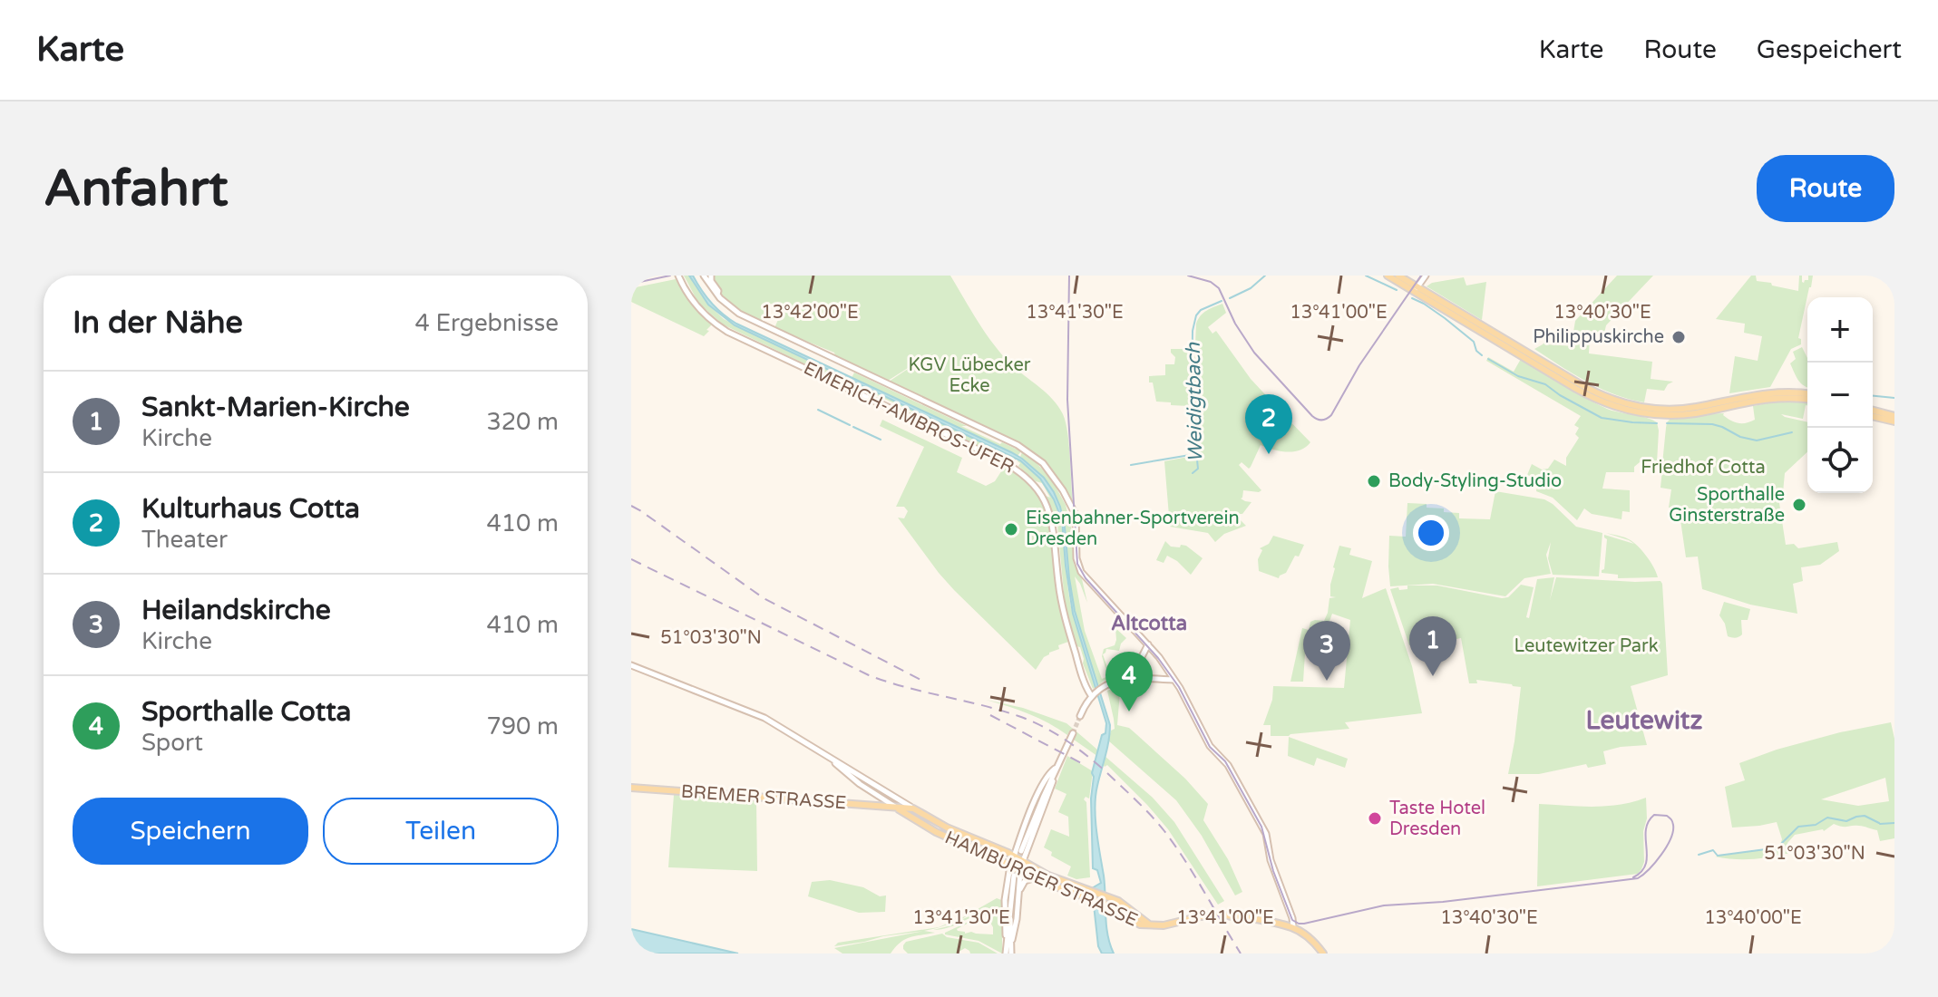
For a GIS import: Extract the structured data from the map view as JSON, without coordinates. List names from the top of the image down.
{
  "streets": {
    "main road": ["EMERICH-AMBROS-UFER", "BREMER STRASSE", "HAMBURGER STRASSE"]
  },
  "crossings": [
    ["BREMER STRASSE", "HAMBURGER STRASSE"]
  ],
  "districts": ["Altcotta", "Leutewitz"],
  "water": ["Weidigtbach"],
  "parks": ["KGV Lübecker Ecke", "Friedhof Cotta", "Leutewitzer Park"],
  "places": [
    "Philippuskirche",
    "Body-Styling-Studio",
    "Sporthalle Ginsterstraße",
    "Eisenbahner-Sportverein Dresden",
    "Taste Hotel Dresden"
  ],
  "page": {
    "header": "Karte",
    "nav": ["Karte", "Route", "Gespeichert"],
    "buttons": [
      "Route",
      ["Speichern", "Teilen"]
    ],
    "title": "Anfahrt",
    "heading": ["In der Nähe", "4 Ergebnisse"],
    "map_buttons": ["+", "−"],
    "list": [
      {
        "mark": "1",
        "name": "Sankt-Marien-Kirche",
        "note": "Kirche",
        "value": "320 m"
      },
      {
        "mark": "2",
        "name": "Kulturhaus Cotta",
        "note": "Theater",
        "value": "410 m"
      },
      {
        "mark": "3",
        "name": "Heilandskirche",
        "note": "Kirche",
        "value": "410 m"
      },
      {
        "mark": "4",
        "name": "Sporthalle Cotta",
        "note": "Sport",
        "value": "790 m"
      }
    ],
    "pins": [
      "2",
      "1",
      "3",
      "4"
    ]
  },
  "coordinates": [
    "13°42'00\"E",
    "13°41'30\"E",
    "13°41'00\"E",
    "13°40'30\"E",
    "51°03'30\"N",
    "13°40'00\"E"
  ]
}
